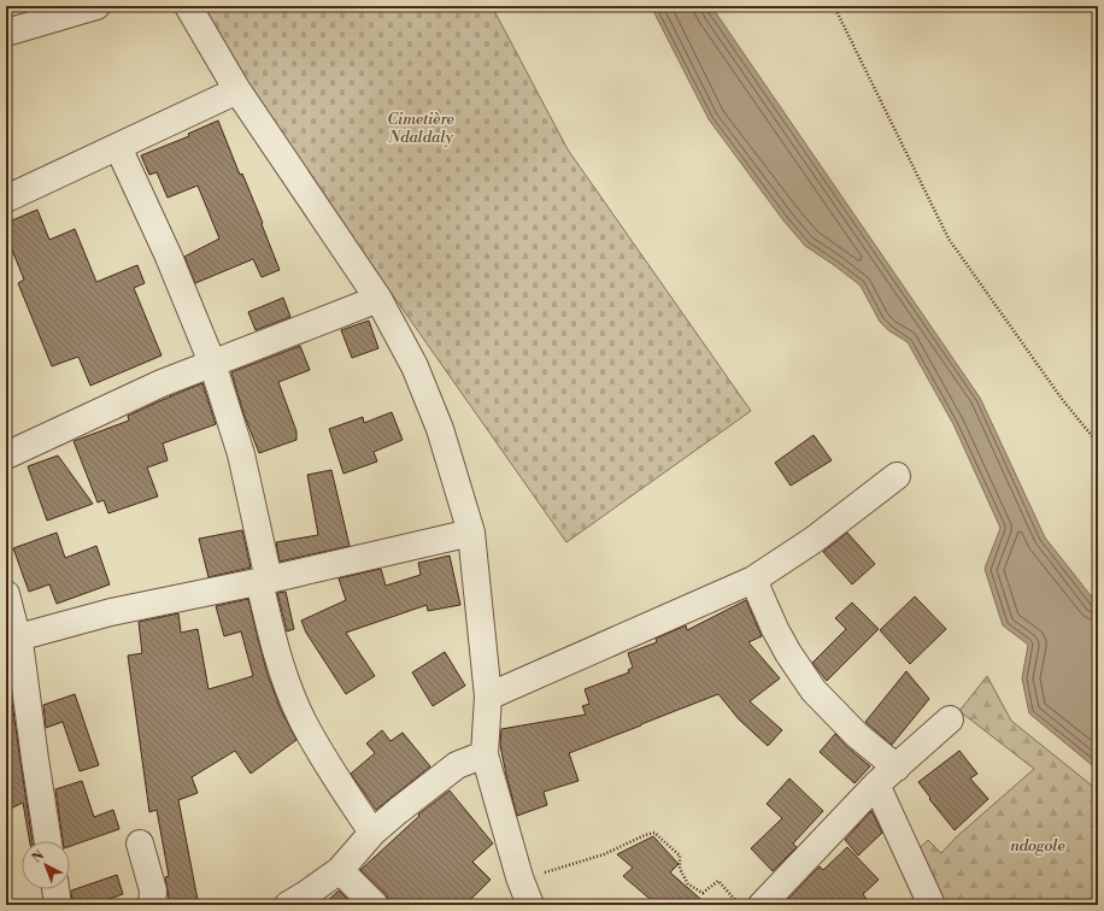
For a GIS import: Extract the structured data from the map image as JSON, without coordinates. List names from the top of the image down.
{
  "parks": ["Cimetière Ndaldaly", "ndogole"],
  "north": "top left"
}
